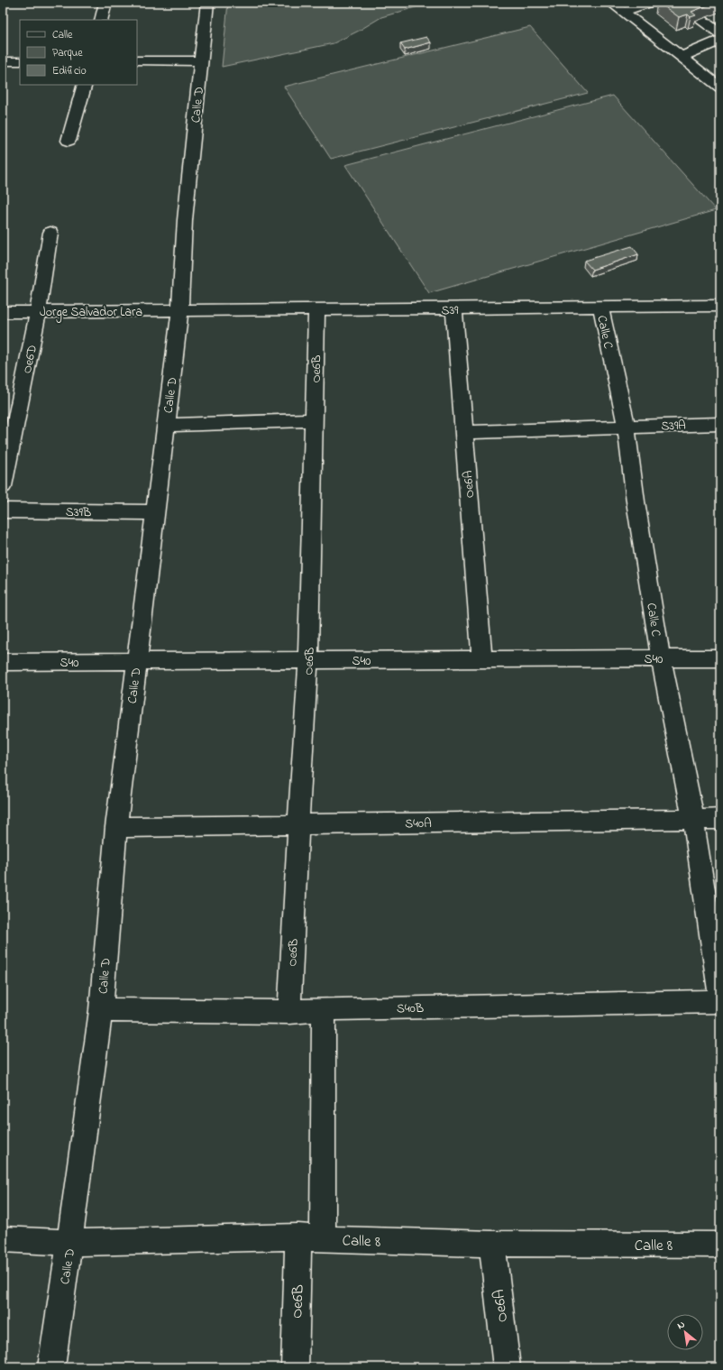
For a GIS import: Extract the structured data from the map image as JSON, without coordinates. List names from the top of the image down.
{
  "streets": {
    "street": [
      "Calle D",
      "S39",
      "Jorge Salvador Lara",
      "Calle C",
      "Oe6D",
      "Oe6B",
      "S39A",
      "Oe6A",
      "S39B",
      "S40",
      "S40A",
      "S40B",
      "Calle 8"
    ]
  },
  "crossings": [
    ["Calle D", "S39"],
    ["Calle D", "Jorge Salvador Lara"],
    ["Calle D", "S39B"],
    ["Calle D", "S40"],
    ["Calle D", "S40A"],
    ["Calle D", "S40B"],
    ["Calle D", "Calle 8"],
    ["S39", "Jorge Salvador Lara"],
    ["S39", "Calle C"],
    ["S39", "Oe6B"],
    ["S39", "Oe6A"],
    ["Jorge Salvador Lara", "Oe6D"],
    ["Calle C", "S39A"],
    ["Calle C", "S40"],
    ["Calle C", "S40A"],
    ["Oe6B", "S40"],
    ["Oe6B", "S40A"],
    ["Oe6B", "S40B"],
    ["Oe6B", "Calle 8"],
    ["S39A", "Oe6A"],
    ["Oe6A", "S40"],
    ["Oe6A", "Calle 8"]
  ],
  "legend": ["Calle", "Parque", "Edificio"],
  "north": "top left"
}
